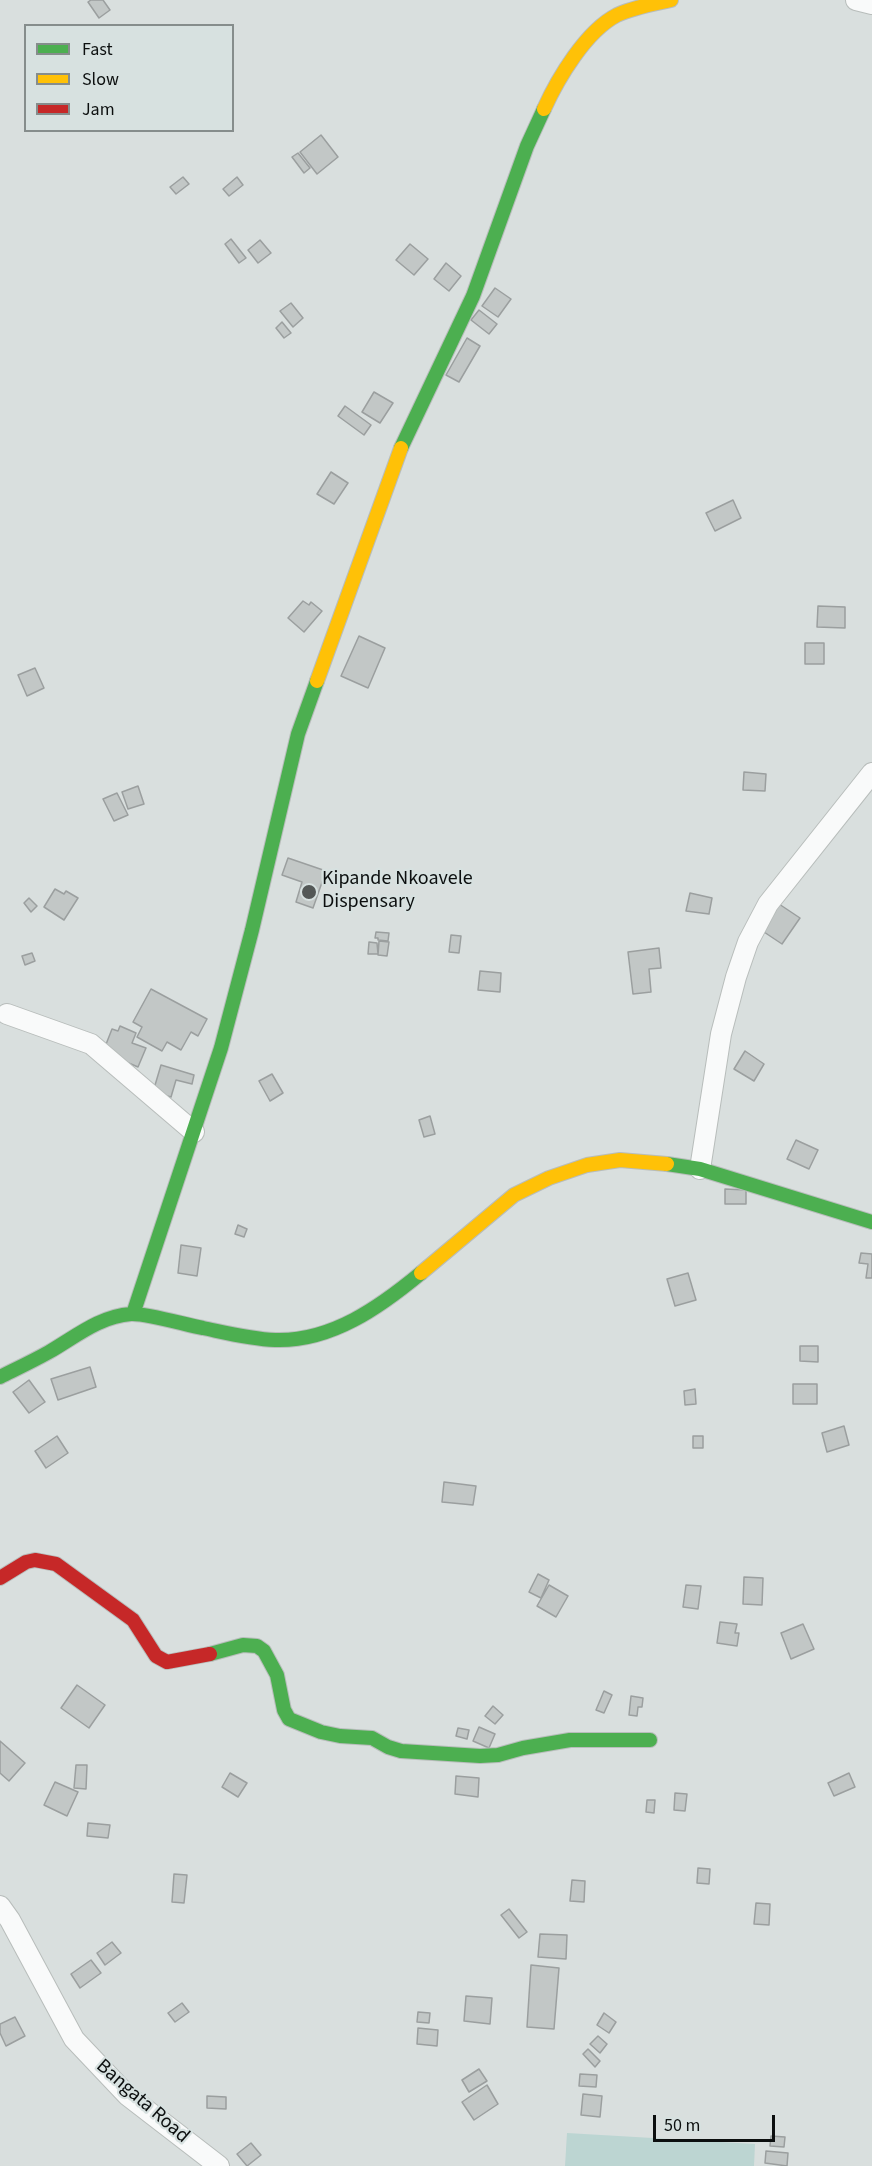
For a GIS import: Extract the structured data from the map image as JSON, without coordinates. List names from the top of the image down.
{
  "streets": {
    "street": ["Bangata Road"]
  },
  "places": ["Kipande Nkoavele Dispensary"],
  "legend": ["Fast", "Slow", "Jam"],
  "scale_bar": "50 m"
}
